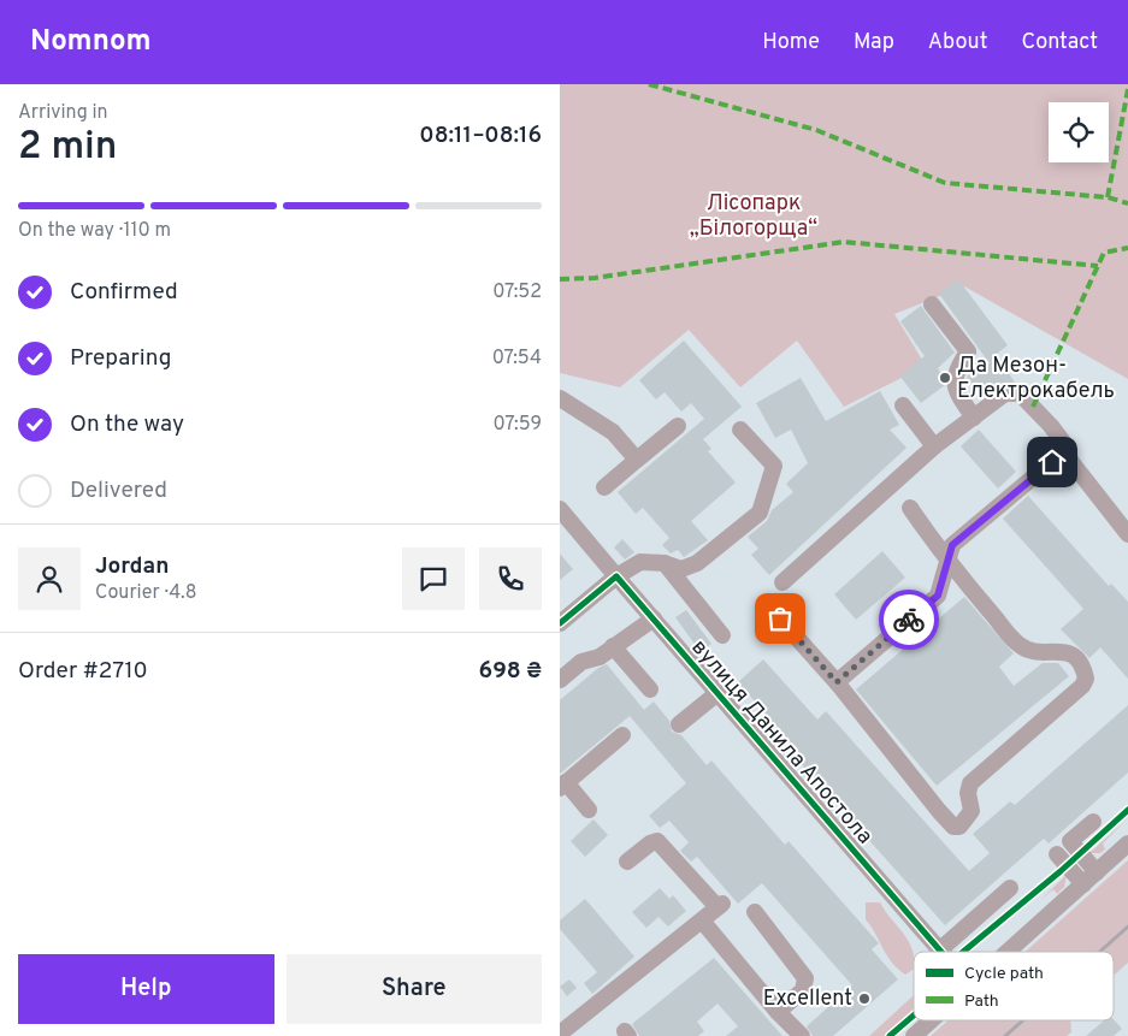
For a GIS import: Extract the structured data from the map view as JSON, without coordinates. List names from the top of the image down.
{
  "streets": {
    "street": ["вулиця Данила Апостола"]
  },
  "parks": ["Лісопарк „Білогорща“"],
  "places": ["Да Мезон- Електрокабель", "Excellent"],
  "legend": ["Cycle path", "Path"],
  "page": {
    "header": "Nomnom",
    "nav": [
      "Home",
      "Map",
      "About",
      "Contact"
    ],
    "heading": ["2 min", "Arriving in", "08:11–08:16"],
    "panel": [
      "Jordan",
      "Courier · 4.8",
      "Order #2710",
      "698 ₴"
    ],
    "bar": "On the way · 110 m",
    "list": [
      ["Confirmed", "07:52"],
      ["Preparing", "07:54"],
      ["On the way", "07:59"],
      "Delivered"
    ],
    "buttons": ["Help", "Share"]
  }
}
